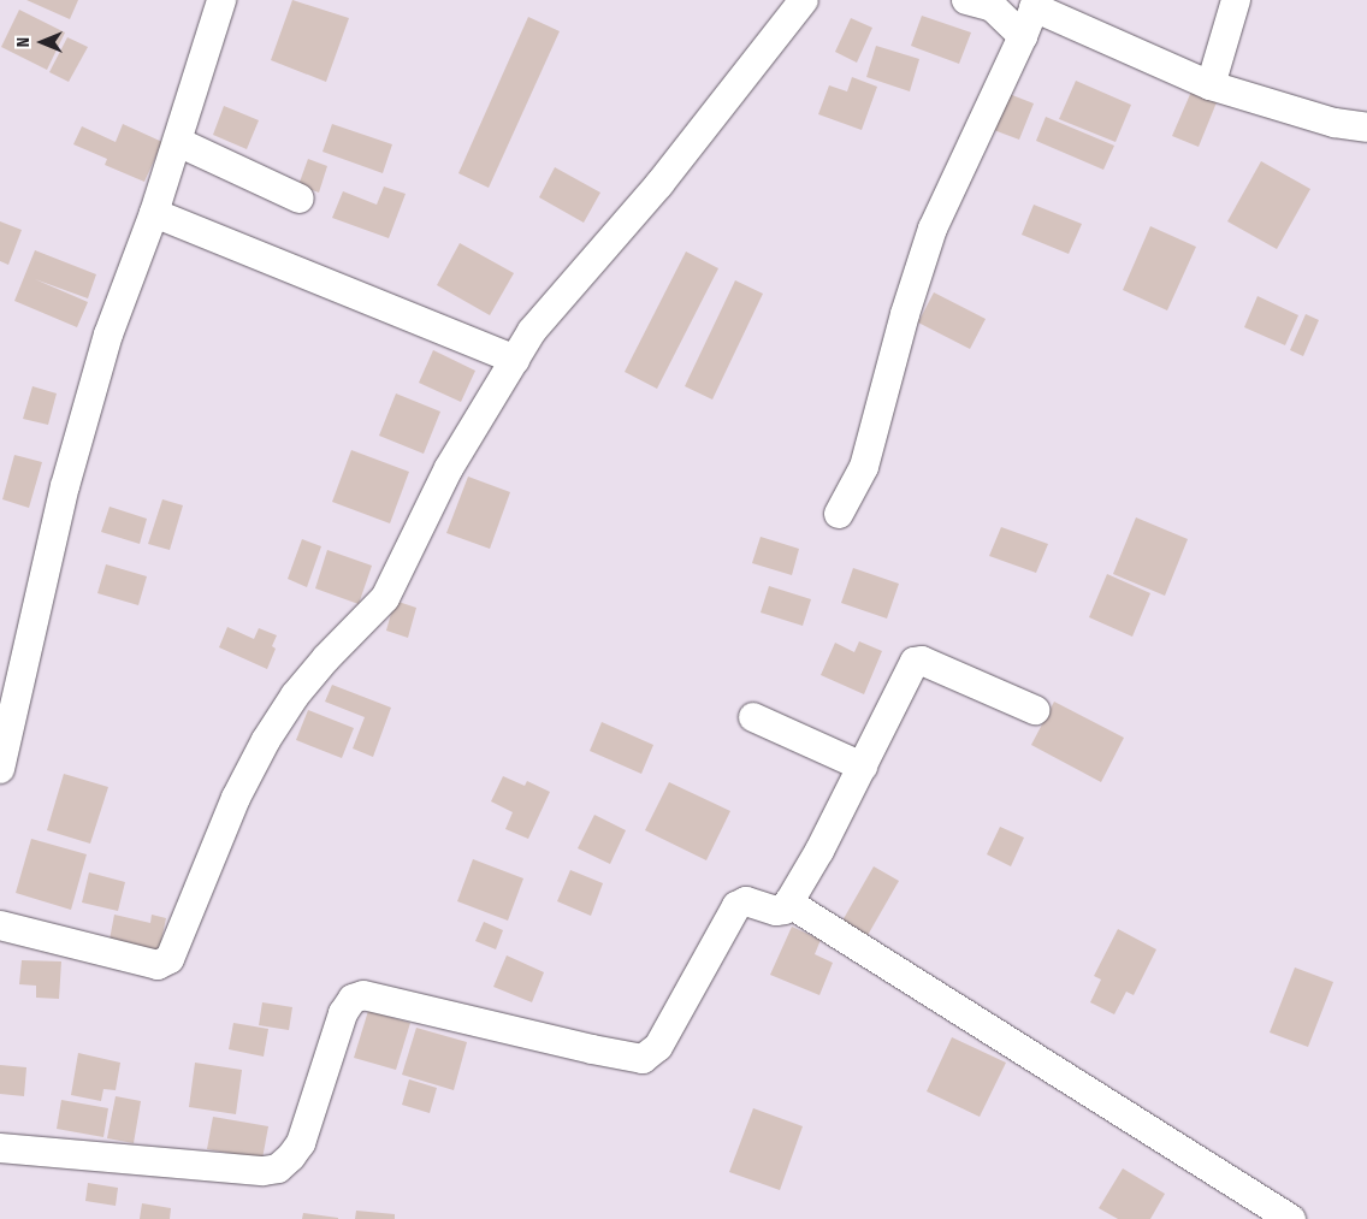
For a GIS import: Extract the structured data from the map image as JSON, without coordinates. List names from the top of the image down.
{
  "north": "left"
}
